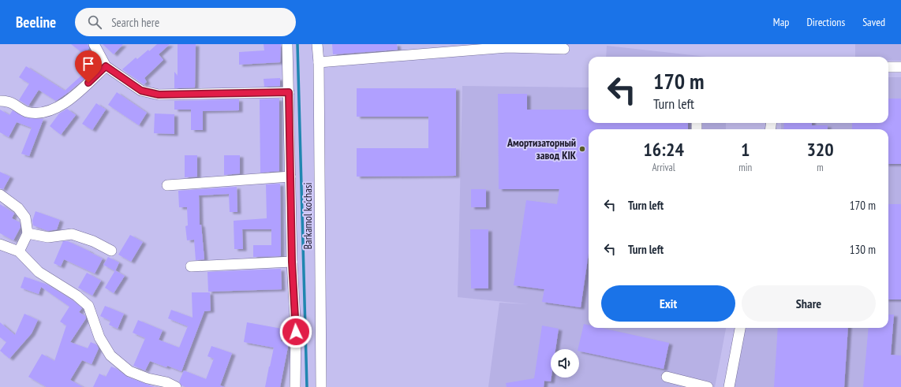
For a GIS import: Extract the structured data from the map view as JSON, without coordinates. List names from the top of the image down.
{
  "streets": {
    "street": ["Barkamol ko'chasi"]
  },
  "places": ["Амортизаторный завод KIK"],
  "page": {
    "header": "Beeline",
    "search": "Search here",
    "nav": ["Map", "Directions", "Saved"],
    "turn": ["170 m", "Turn left"],
    "eta": [
      "16:24",
      "Arrival",
      "1",
      "min",
      "320",
      "m"
    ],
    "list": [
      {
        "name": "Turn left",
        "value": "170 m"
      },
      {
        "name": "Turn left",
        "value": "130 m"
      }
    ],
    "buttons": ["Exit", "Share"]
  }
}
